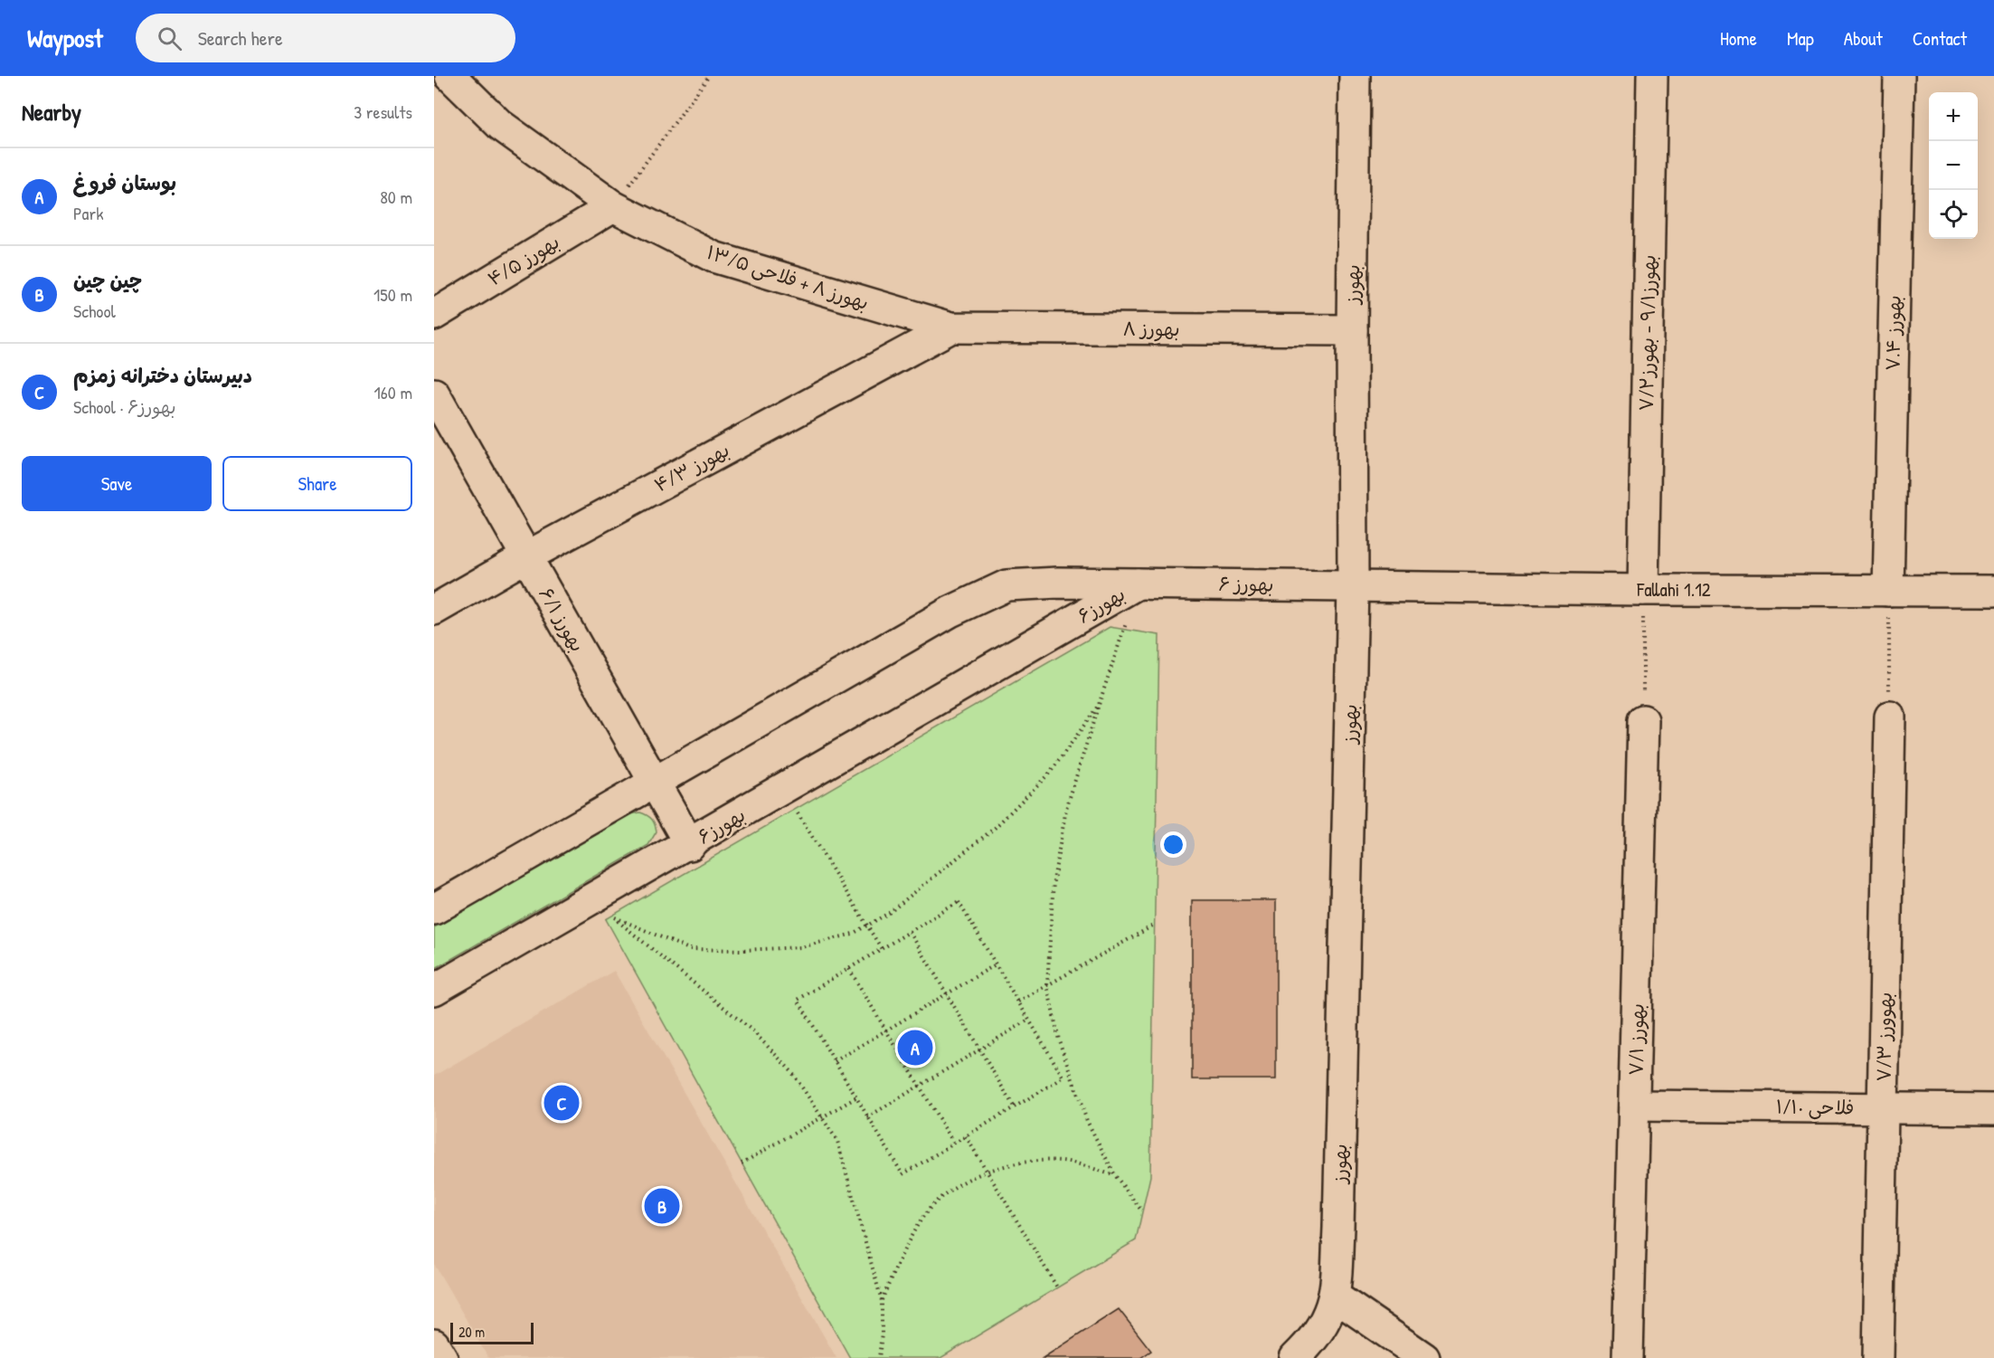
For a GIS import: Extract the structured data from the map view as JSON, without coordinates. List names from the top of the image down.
{
  "streets": {
    "street": [
      "بهورز ۴/۵",
      "بهورز ۸ + فلاحی ۱۳/۵",
      "بهورز",
      "بهورز ۸",
      "بهورز۹/۱ - بهورز۷/۲",
      "بهورز ۷.۴",
      "بهورز ۴/۳",
      "بهورز ۶",
      "Fallahi 1.12",
      "بهورز۶",
      "بهورز ۶/۱",
      "بهوورز ۷/۳",
      "بهورز ۷/۱",
      "فلاحی ۱/۱۰"
    ]
  },
  "crossings": [
    ["بهورز ۴/۵", "بهورز ۸ + فلاحی ۱۳/۵"],
    ["بهورز ۸ + فلاحی ۱۳/۵", "بهورز ۸"],
    ["بهورز ۸ + فلاحی ۱۳/۵", "بهورز ۴/۳"],
    ["بهورز", "بهورز ۸"],
    ["بهورز", "بهورز ۶"],
    ["بهورز", "Fallahi 1.12"],
    ["بهورز ۸", "بهورز ۴/۳"],
    ["بهورز۹/۱ - بهورز۷/۲", "Fallahi 1.12"],
    ["بهورز ۷.۴", "Fallahi 1.12"],
    ["بهورز ۴/۳", "بهورز ۶/۱"],
    ["بهورز ۶", "Fallahi 1.12"],
    ["بهورز ۶", "بهورز۶"],
    ["بهورز۶", "بهورز ۶/۱"],
    ["بهوورز ۷/۳", "فلاحی ۱/۱۰"],
    ["بهورز ۷/۱", "فلاحی ۱/۱۰"]
  ],
  "scale_bar": "20 m",
  "page": {
    "header": "Waypost",
    "search": "Search here",
    "nav": [
      "Home",
      "Map",
      "About",
      "Contact"
    ],
    "heading": ["Nearby", "3 results"],
    "map_buttons": ["+", "−"],
    "list": [
      {
        "mark": "A",
        "name": "بوستان فروغ",
        "note": "Park",
        "value": "80 m"
      },
      {
        "mark": "B",
        "name": "چین چین",
        "note": "School",
        "value": "150 m"
      },
      {
        "mark": "C",
        "name": "دبیرستان دخترانه زمزم",
        "note": "School · بهورز۶",
        "value": "160 m"
      }
    ],
    "buttons": ["Save", "Share"],
    "pins": ["A", "C", "B"],
    "scale": "20 m"
  }
}
